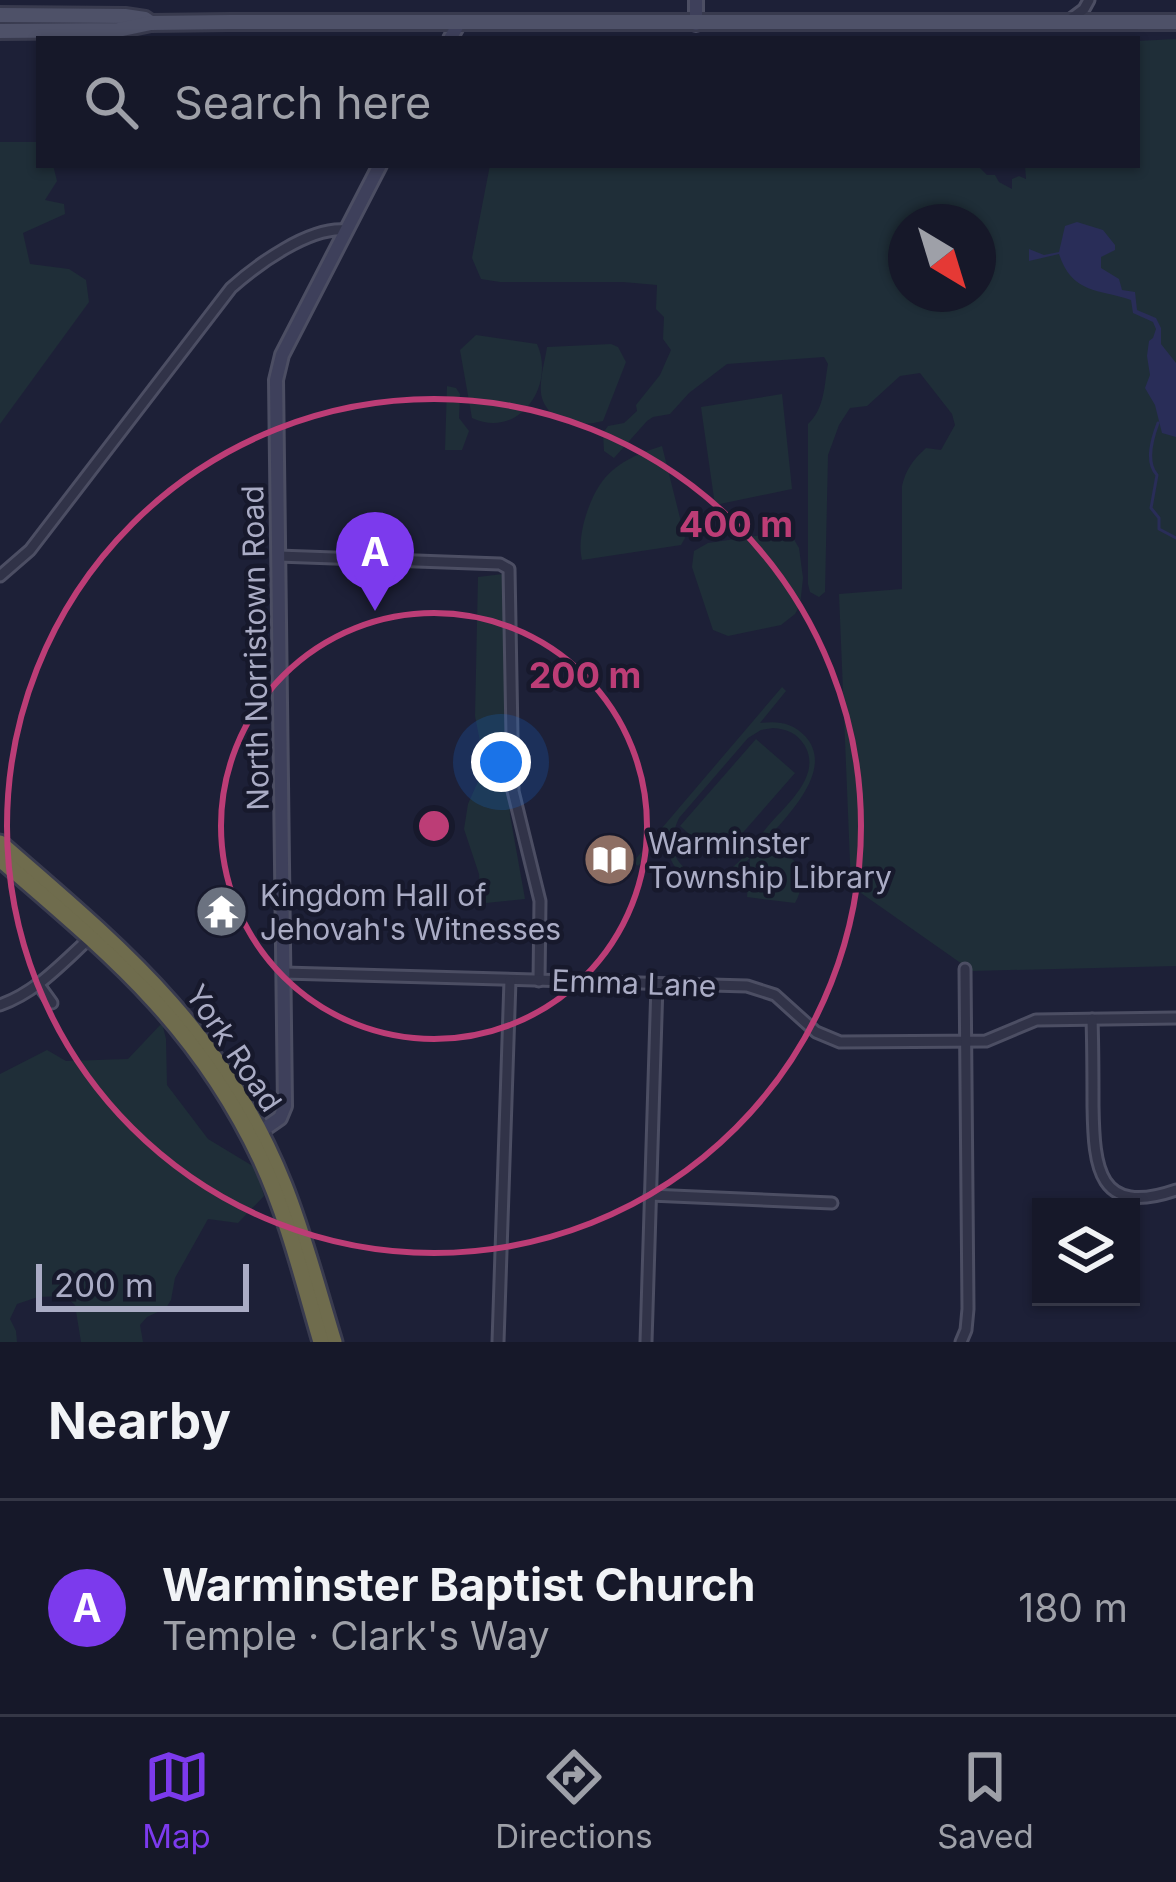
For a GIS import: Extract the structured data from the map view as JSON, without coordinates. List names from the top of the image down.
{
  "streets": {
    "highway": ["York Road"],
    "street": ["North Norristown Road", "Emma Lane"]
  },
  "crossings": [
    ["North Norristown Road", "Emma Lane"],
    ["North Norristown Road", "York Road"]
  ],
  "places": {
    "library": ["Warminster Township Library"],
    "temple": ["Kingdom Hall of Jehovah's Witnesses"]
  },
  "scale_bar": "200 m",
  "north": "bottom right",
  "page": {
    "search": "Search here",
    "pins": "A",
    "scale": "200 m",
    "heading": "Nearby",
    "list": [
      {
        "mark": "A",
        "name": "Warminster Baptist Church",
        "note": "Temple · Clark's Way",
        "value": "180 m"
      }
    ],
    "nav": ["Map", "Directions", "Saved"]
  },
  "rings": ["400 m", "200 m"]
}
